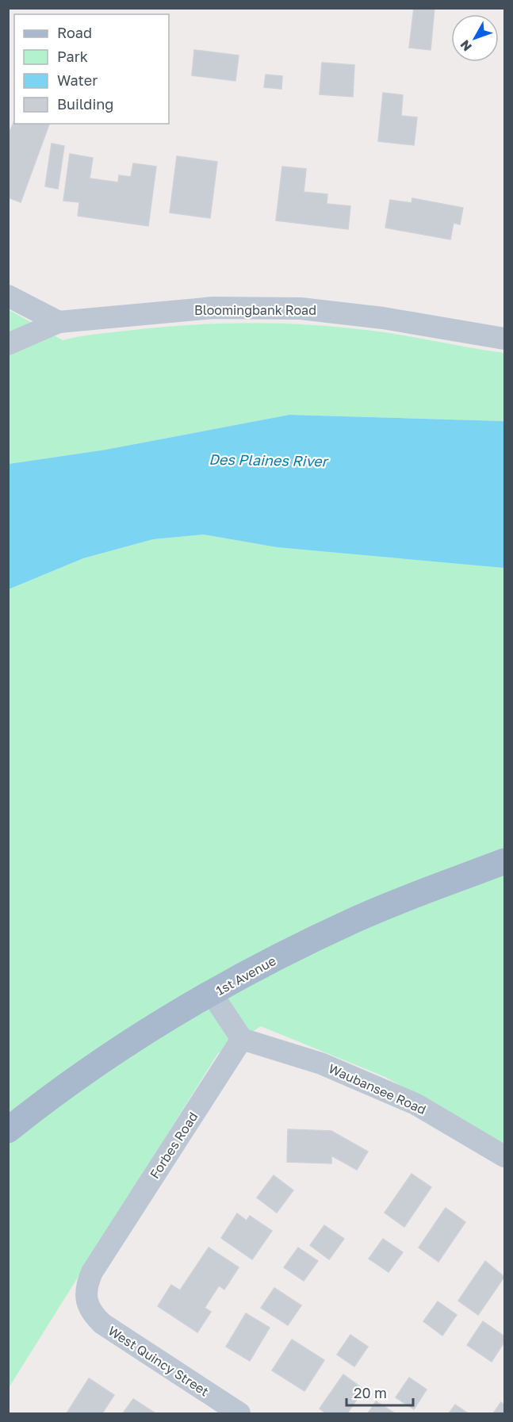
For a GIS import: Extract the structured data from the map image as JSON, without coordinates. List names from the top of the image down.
{
  "streets": {
    "main road": ["1st Avenue"],
    "street": [
      "Bloomingbank Road",
      "Waubansee Road",
      "Forbes Road",
      "West Quincy Street"
    ]
  },
  "crossings": [
    ["Waubansee Road", "Forbes Road"],
    ["Forbes Road", "West Quincy Street"]
  ],
  "water": ["Des Plaines River"],
  "legend": [
    "Road",
    "Park",
    "Water",
    "Building"
  ],
  "scale_bar": "20 m",
  "north": "bottom left"
}
